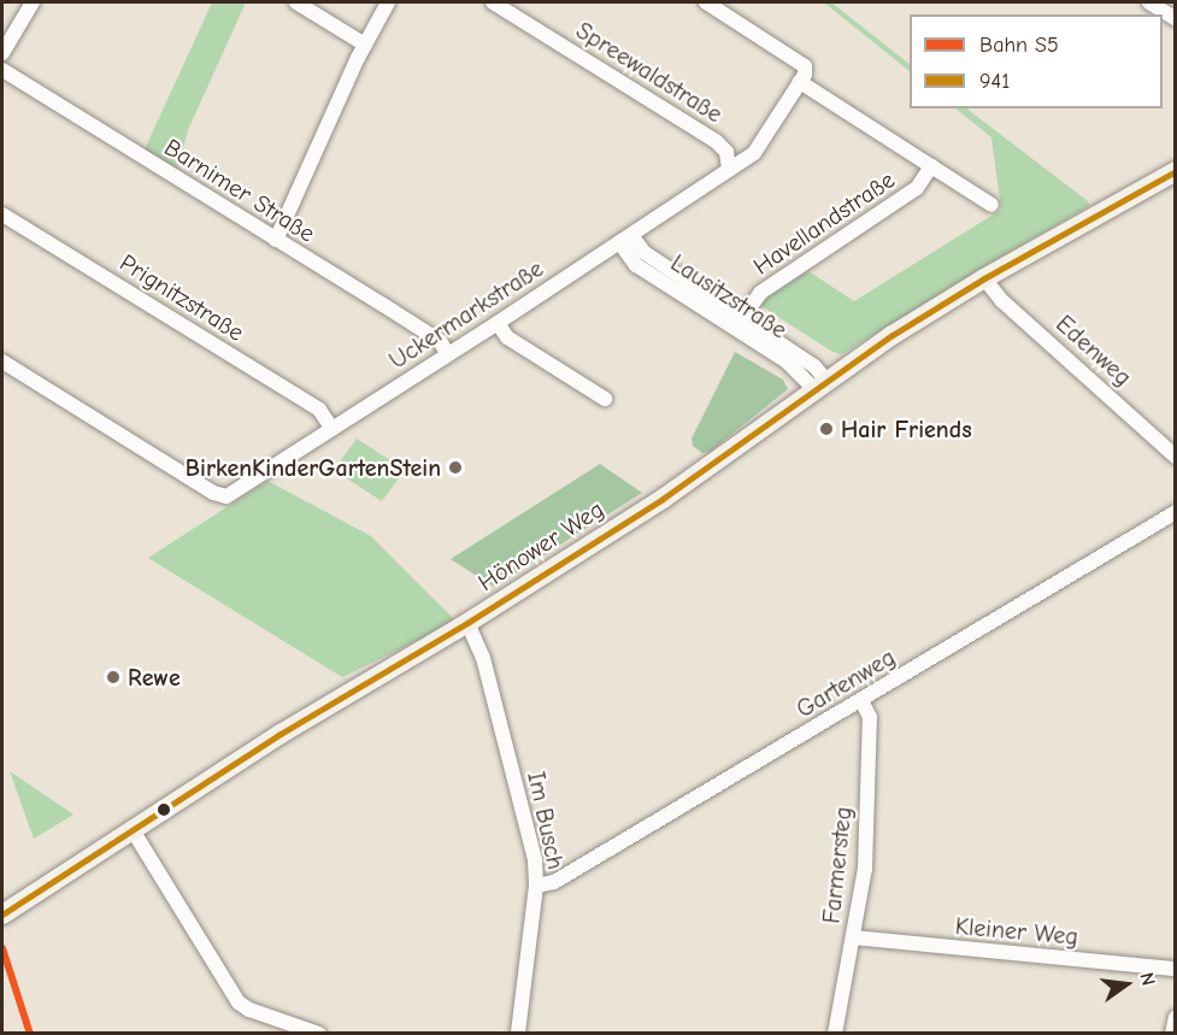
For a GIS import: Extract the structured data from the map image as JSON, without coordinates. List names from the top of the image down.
{
  "streets": {
    "main road": ["Hönower Weg"],
    "street": [
      "Spreewaldstraße",
      "Barnimer Straße",
      "Havellandstraße",
      "Lausitzstraße",
      "Prignitzstraße",
      "Uckermarkstraße",
      "Edenweg",
      "Gartenweg",
      "Im Busch",
      "Farmersteg",
      "Kleiner Weg"
    ]
  },
  "crossings": [
    ["Spreewaldstraße", "Uckermarkstraße"],
    ["Barnimer Straße", "Uckermarkstraße"],
    ["Havellandstraße", "Lausitzstraße"],
    ["Havellandstraße", "Uckermarkstraße"],
    ["Lausitzstraße", "Uckermarkstraße"],
    ["Lausitzstraße", "Hönower Weg"],
    ["Prignitzstraße", "Uckermarkstraße"],
    ["Edenweg", "Hönower Weg"],
    ["Hönower Weg", "Im Busch"],
    ["Gartenweg", "Im Busch"],
    ["Gartenweg", "Farmersteg"],
    ["Farmersteg", "Kleiner Weg"]
  ],
  "places": ["Hair Friends", "BirkenKinderGartenStein", "Rewe"],
  "lines": ["transit line 941", "rail line S5"],
  "legend": ["Bahn S5", "941"],
  "north": "right"
}
